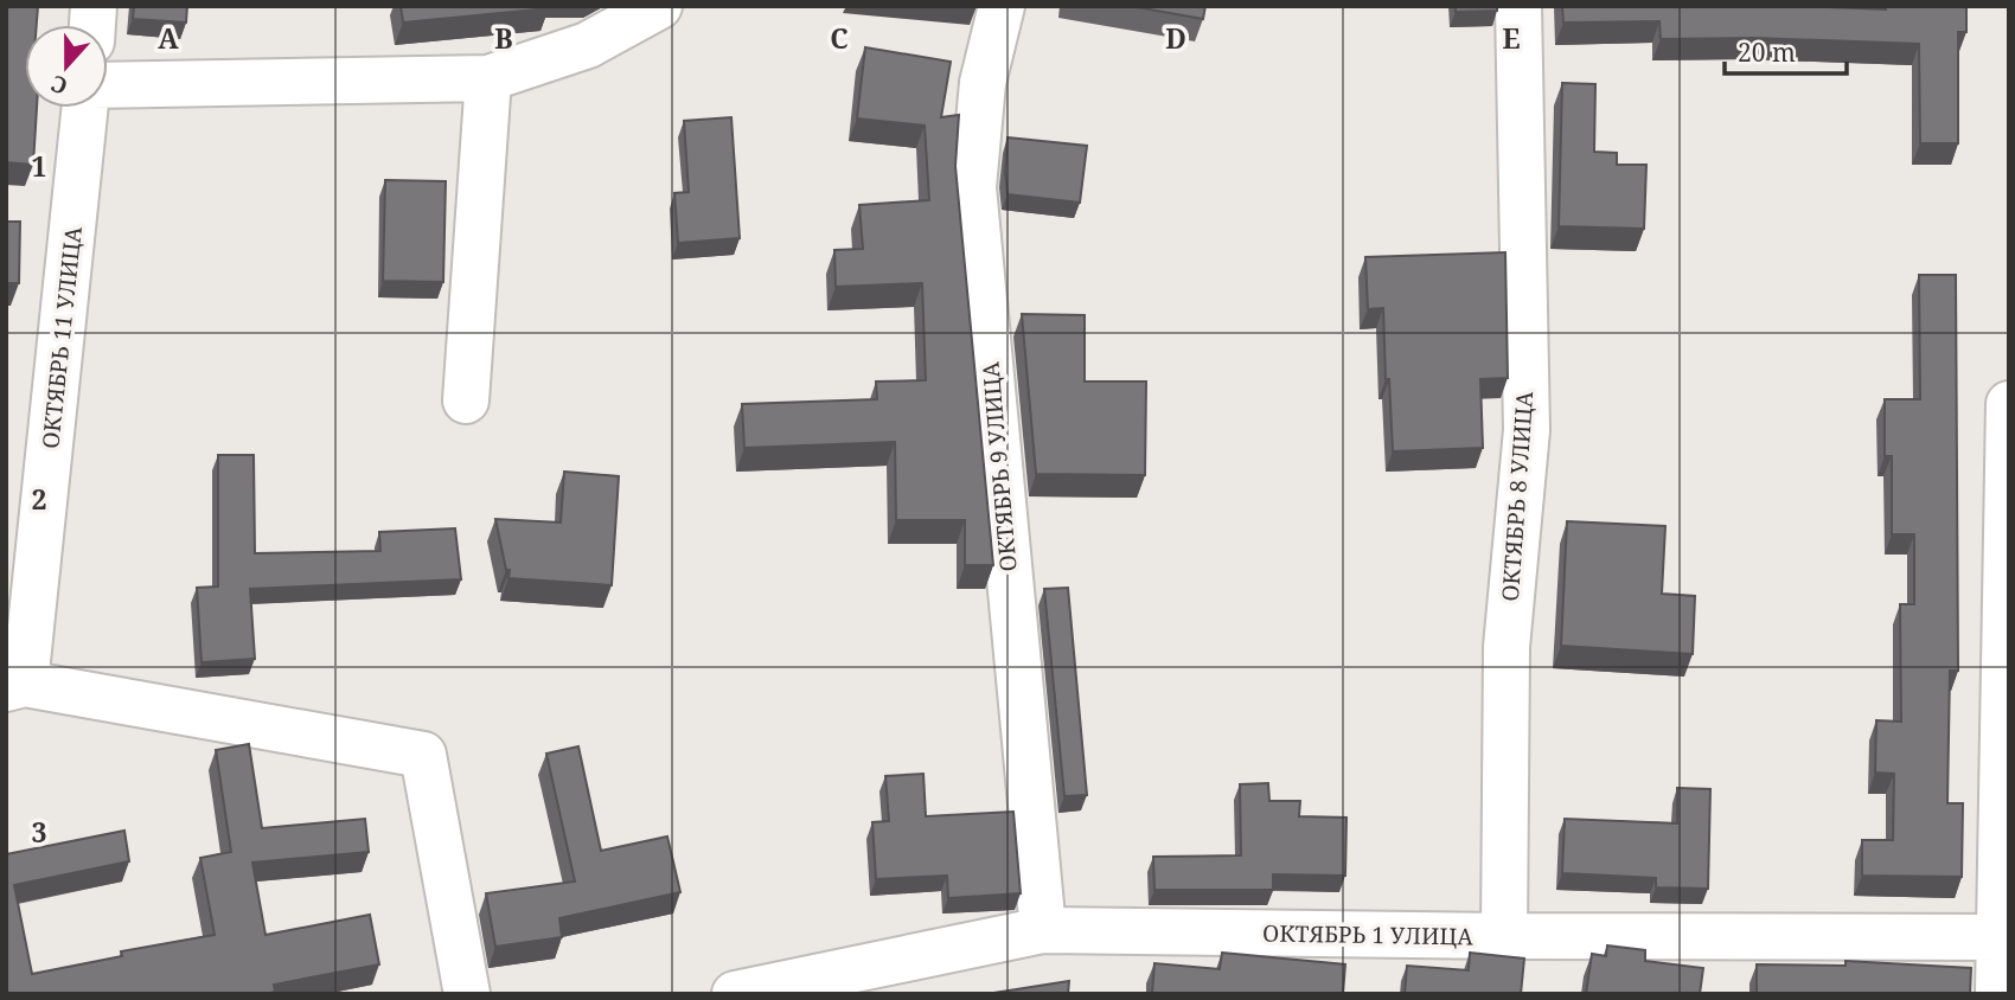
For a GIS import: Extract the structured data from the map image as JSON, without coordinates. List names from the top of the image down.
{
  "streets": {
    "street": [
      "ОКТЯБРЬ 11 УЛИЦА",
      "ОКТЯБРЬ 9 УЛИЦА",
      "ОКТЯБРЬ 8 УЛИЦА",
      "ОКТЯБРЬ 1 УЛИЦА"
    ]
  },
  "crossings": [
    ["ОКТЯБРЬ 9 УЛИЦА", "ОКТЯБРЬ 1 УЛИЦА"],
    ["ОКТЯБРЬ 8 УЛИЦА", "ОКТЯБРЬ 1 УЛИЦА"]
  ],
  "scale_bar": "20 m",
  "north": "bottom",
  "grid": {
    "columns": [
      "A",
      "B",
      "C",
      "D",
      "E"
    ],
    "rows": ["1", "2", "3"]
  }
}
